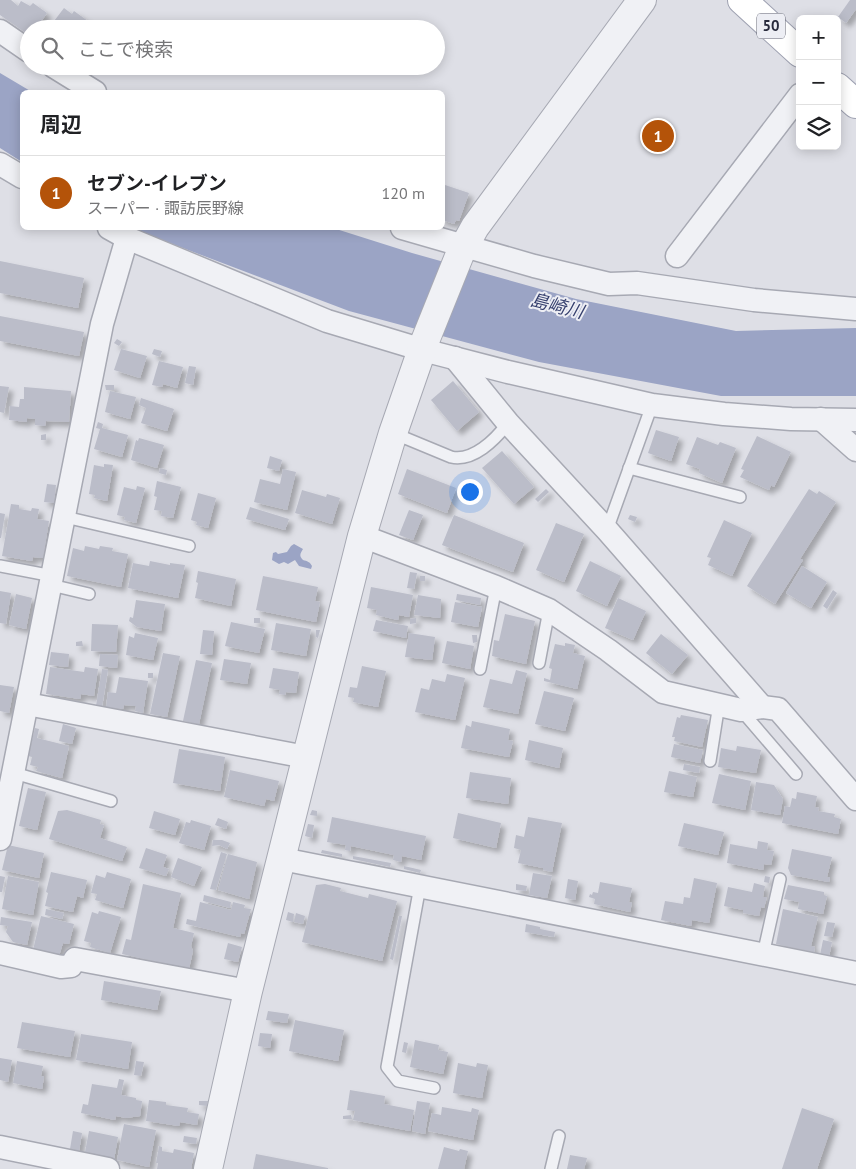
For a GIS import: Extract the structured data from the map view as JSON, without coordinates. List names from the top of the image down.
{
  "streets": {
    "main road": ["50"]
  },
  "water": ["島崎川"],
  "page": {
    "map_buttons": ["+", "−"],
    "search": "ここで検索",
    "heading": "周辺",
    "pins": "1",
    "list": [
      {
        "mark": "1",
        "name": "セブン-イレブン",
        "note": "スーパー · 諏訪辰野線",
        "value": "120 m"
      }
    ]
  }
}
